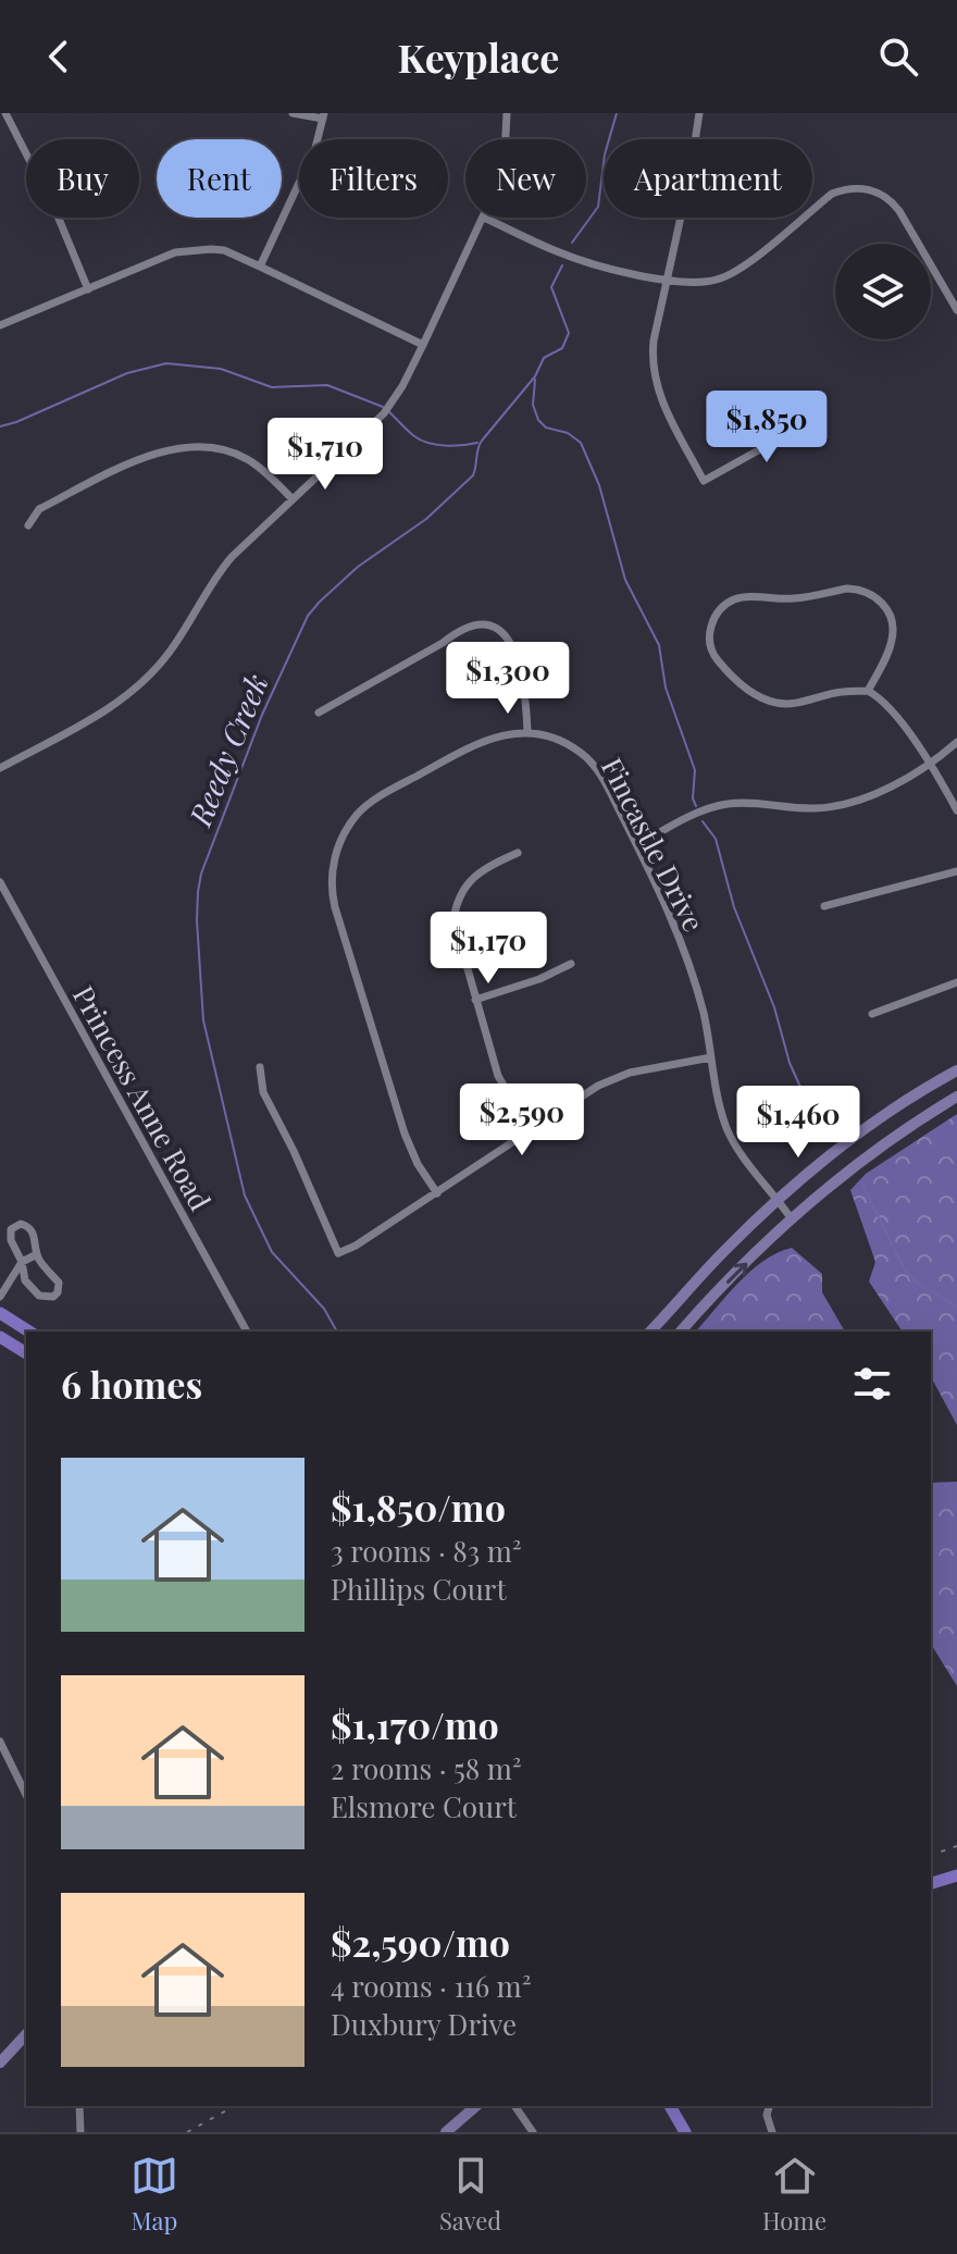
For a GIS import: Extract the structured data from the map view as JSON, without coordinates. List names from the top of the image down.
{
  "streets": {
    "street": ["Fincastle Drive", "Princess Anne Road"]
  },
  "water": ["Reedy Creek"],
  "page": {
    "header": "Keyplace",
    "chip": [
      "Buy",
      "Rent",
      "Filters",
      "New",
      "Apartment"
    ],
    "price": [
      "$1,850",
      "$1,710",
      "$1,300",
      "$1,170",
      "$2,590",
      "$1,460"
    ],
    "heading": "6 homes",
    "list": [
      {
        "name": "$1,850/mo",
        "note": "3 rooms · 83 m² · Phillips Court"
      },
      {
        "name": "$1,170/mo",
        "note": "2 rooms · 58 m² · Elsmore Court"
      },
      {
        "name": "$2,590/mo",
        "note": "4 rooms · 116 m² · Duxbury Drive"
      }
    ],
    "tabs": ["Map", "Saved", "Home"]
  }
}
